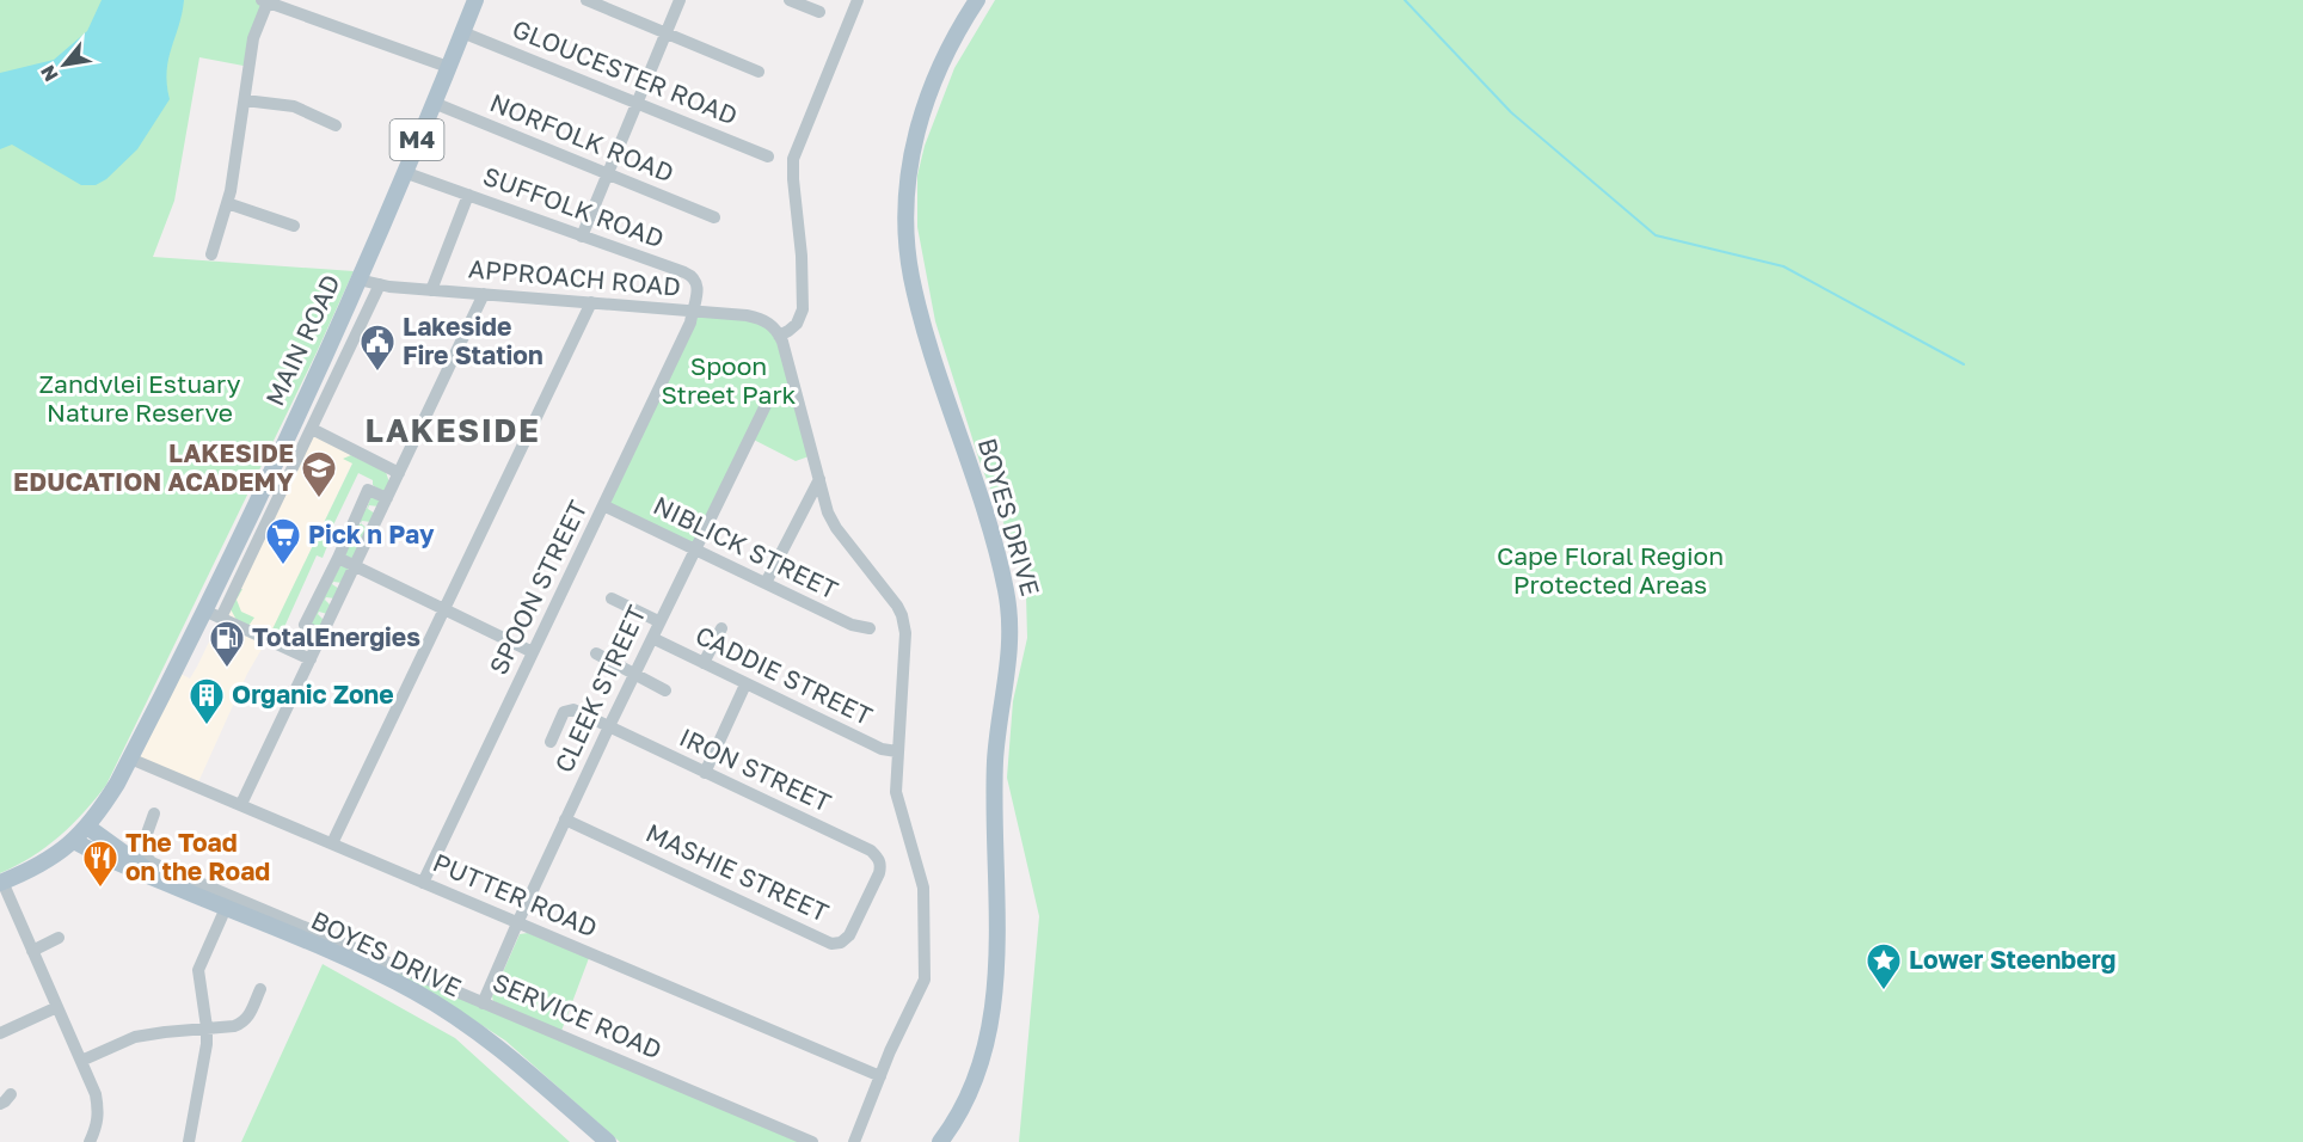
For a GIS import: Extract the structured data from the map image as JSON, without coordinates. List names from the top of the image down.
{
  "streets": {
    "main road": ["M4", "MAIN ROAD", "BOYES DRIVE"],
    "street": [
      "GLOUCESTER ROAD",
      "NORFOLK ROAD",
      "SUFFOLK ROAD",
      "APPROACH ROAD",
      "NIBLICK STREET",
      "SPOON STREET",
      "CADDIE STREET",
      "CLEEK STREET",
      "IRON STREET",
      "MASHIE STREET",
      "PUTTER ROAD",
      "SERVICE ROAD"
    ]
  },
  "crossings": [
    ["GLOUCESTER ROAD", "MAIN ROAD"],
    ["NORFOLK ROAD", "MAIN ROAD"],
    ["SUFFOLK ROAD", "APPROACH ROAD"],
    ["SUFFOLK ROAD", "MAIN ROAD"],
    ["SUFFOLK ROAD", "SPOON STREET"],
    ["APPROACH ROAD", "MAIN ROAD"],
    ["APPROACH ROAD", "SPOON STREET"],
    ["MAIN ROAD", "BOYES DRIVE"],
    ["MAIN ROAD", "PUTTER ROAD"],
    ["BOYES DRIVE", "SERVICE ROAD"],
    ["NIBLICK STREET", "SPOON STREET"],
    ["NIBLICK STREET", "CLEEK STREET"],
    ["SPOON STREET", "PUTTER ROAD"],
    ["CADDIE STREET", "CLEEK STREET"],
    ["CLEEK STREET", "IRON STREET"],
    ["CLEEK STREET", "MASHIE STREET"],
    ["CLEEK STREET", "PUTTER ROAD"],
    ["CLEEK STREET", "SERVICE ROAD"],
    ["IRON STREET", "MASHIE STREET"]
  ],
  "districts": ["LAKESIDE"],
  "parks": ["Spoon Street Park", "Zandvlei Estuary Nature Reserve", "Cape Floral Region Protected Areas"],
  "places": {
    "public building": ["Lakeside Fire Station"],
    "school or university": ["LAKESIDE EDUCATION ACADEMY"],
    "supermarket": ["Pick n Pay"],
    "fuel station": ["TotalEnergies"],
    "building": ["Organic Zone"],
    "restaurant": ["The Toad on the Road"],
    "place": ["Lower Steenberg"]
  },
  "north": "bottom left"
}
